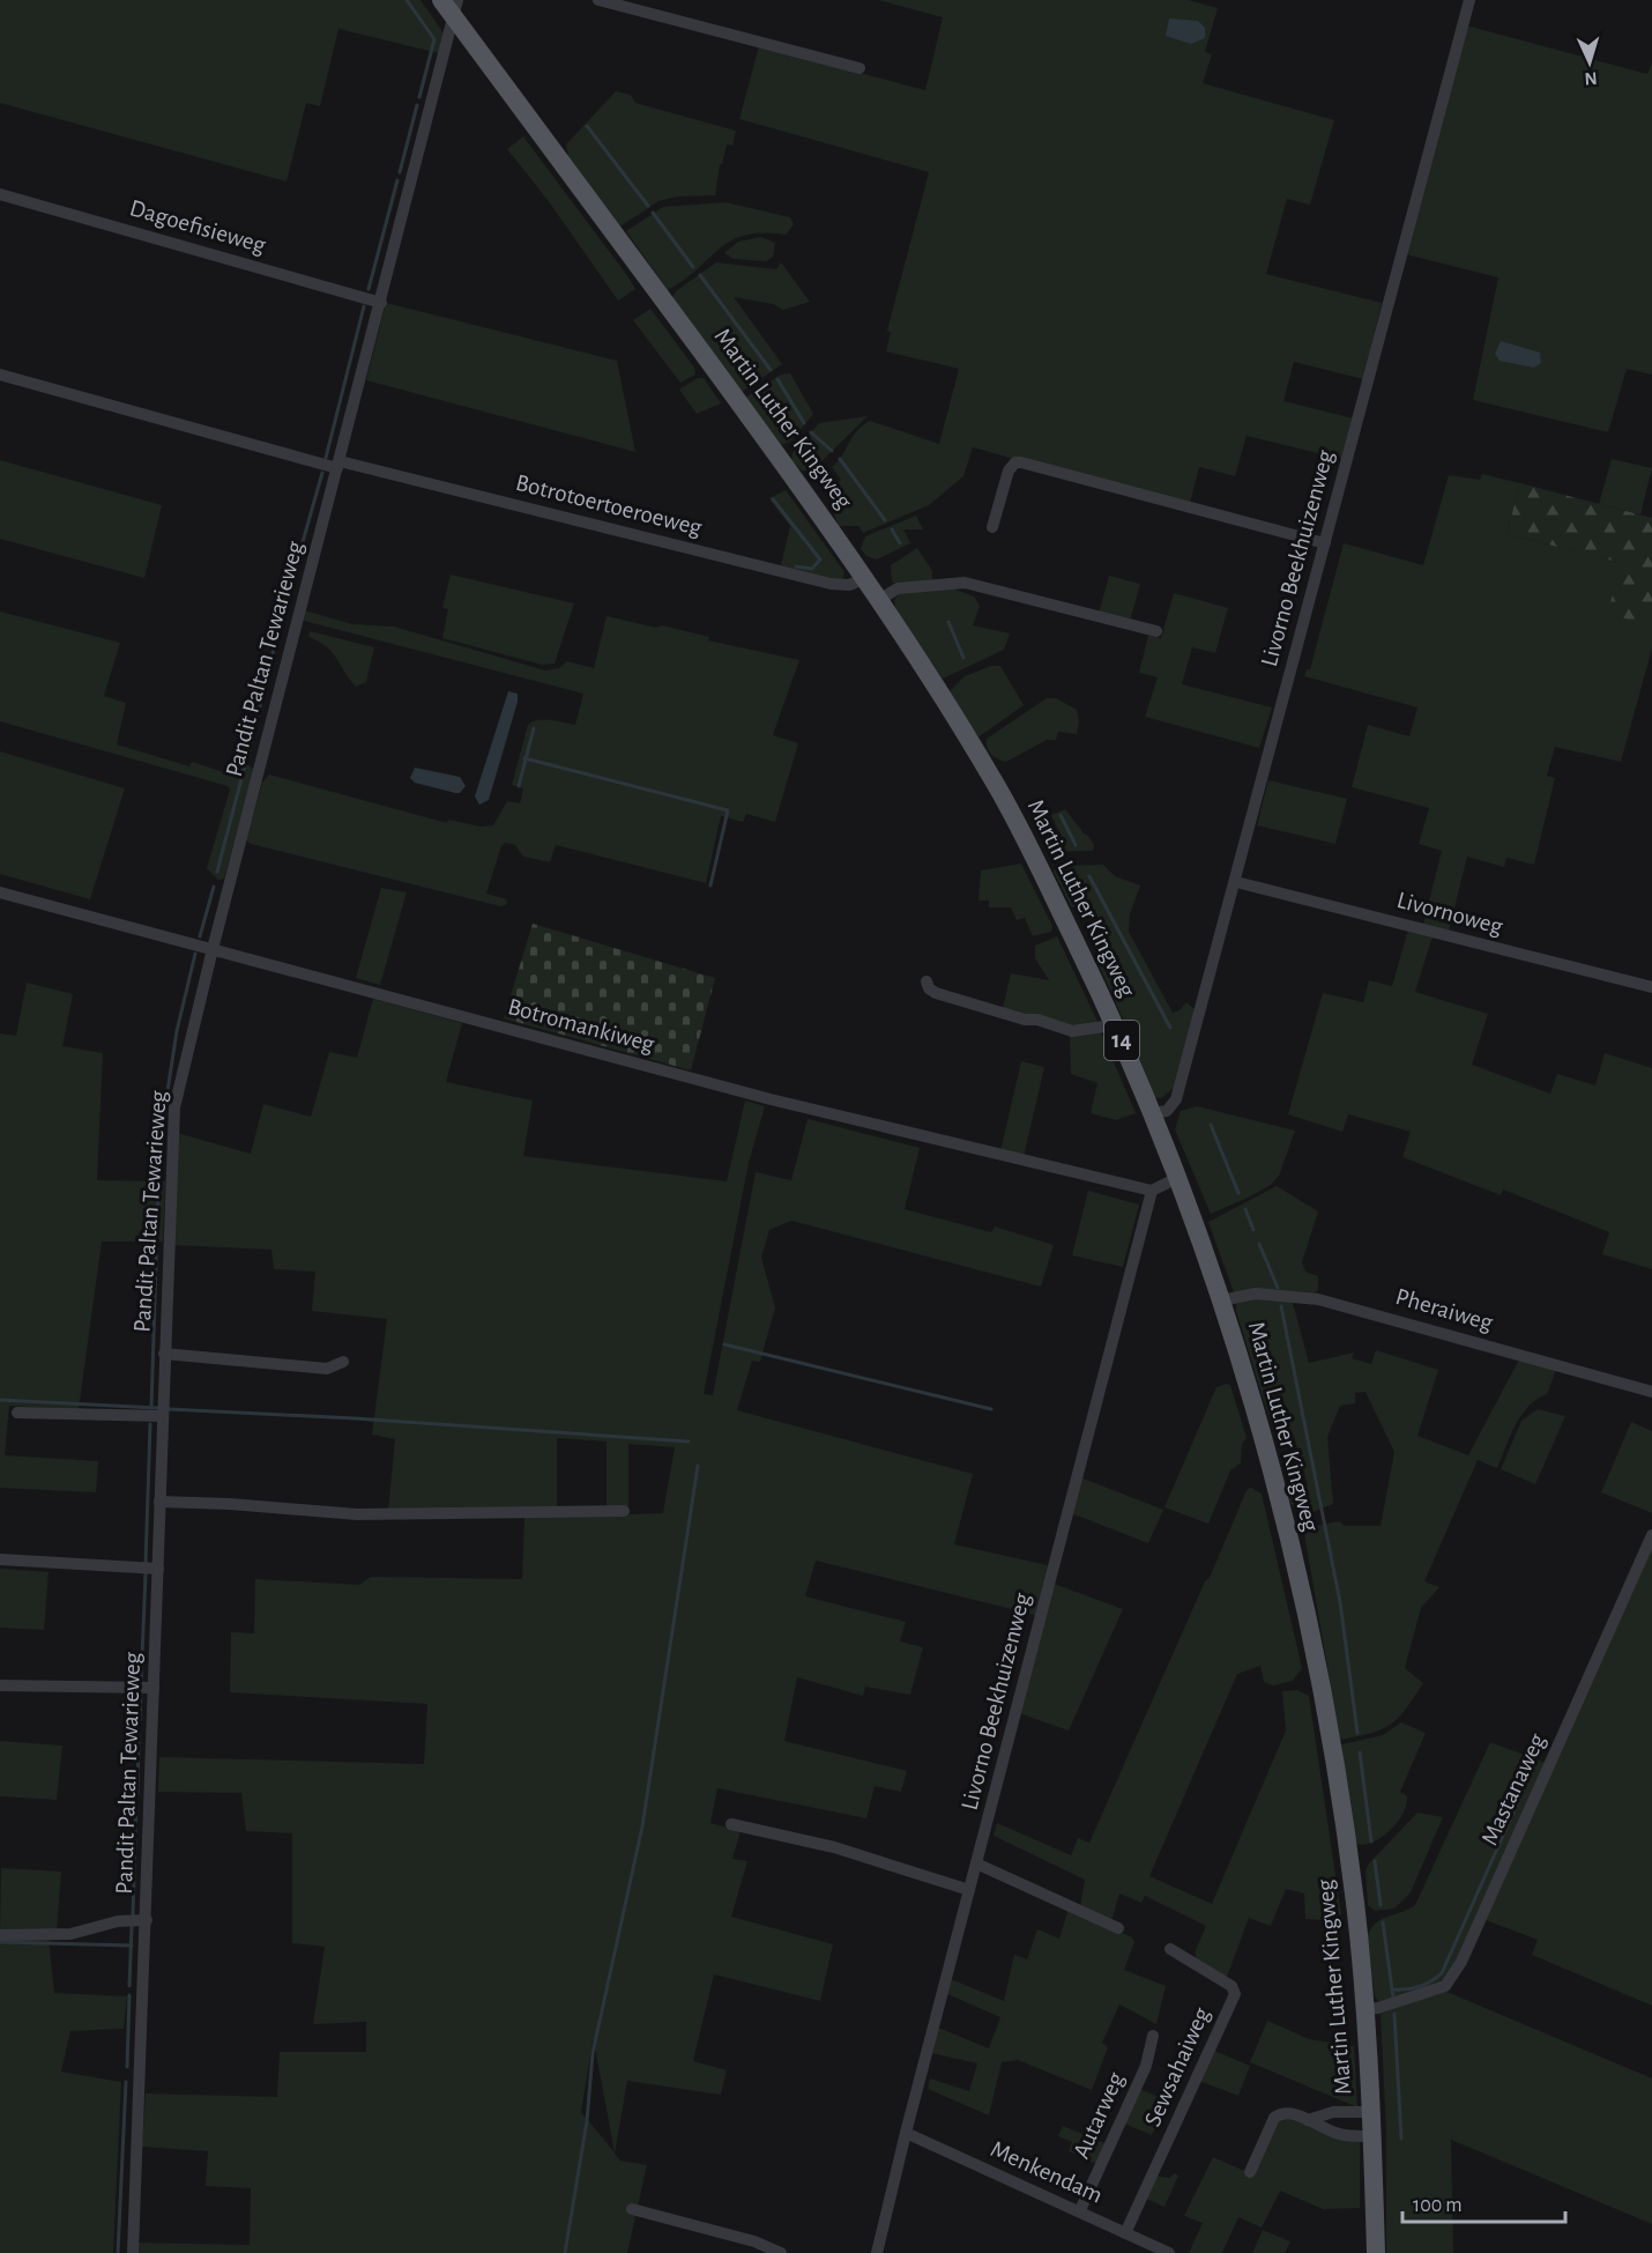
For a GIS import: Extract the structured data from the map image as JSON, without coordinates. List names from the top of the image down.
{
  "streets": {
    "main road": ["Martin Luther Kingweg", "14"],
    "street": [
      "Dagoefisieweg",
      "Botrotoertoeroeweg",
      "Livorno Beekhuizenweg",
      "Pandit Paltan Tewarieweg",
      "Livornoweg",
      "Botromankiweg",
      "Pheraiweg",
      "Mastanaweg",
      "Sewsahaiweg",
      "Autarweg",
      "Menkendam"
    ]
  },
  "crossings": [
    ["Dagoefisieweg", "Pandit Paltan Tewarieweg"],
    ["Martin Luther Kingweg", "Botrotoertoeroeweg"],
    ["Martin Luther Kingweg", "Livorno Beekhuizenweg"],
    ["Martin Luther Kingweg", "Pandit Paltan Tewarieweg"],
    ["Martin Luther Kingweg", "Pheraiweg"],
    ["Martin Luther Kingweg", "Mastanaweg"],
    ["Botrotoertoeroeweg", "Pandit Paltan Tewarieweg"],
    ["Livorno Beekhuizenweg", "Livornoweg"],
    ["Livorno Beekhuizenweg", "Botromankiweg"],
    ["Livorno Beekhuizenweg", "Menkendam"],
    ["Pandit Paltan Tewarieweg", "Botromankiweg"],
    ["Sewsahaiweg", "Menkendam"],
    ["Autarweg", "Menkendam"]
  ],
  "scale_bar": "100 m",
  "north": "bottom"
}
